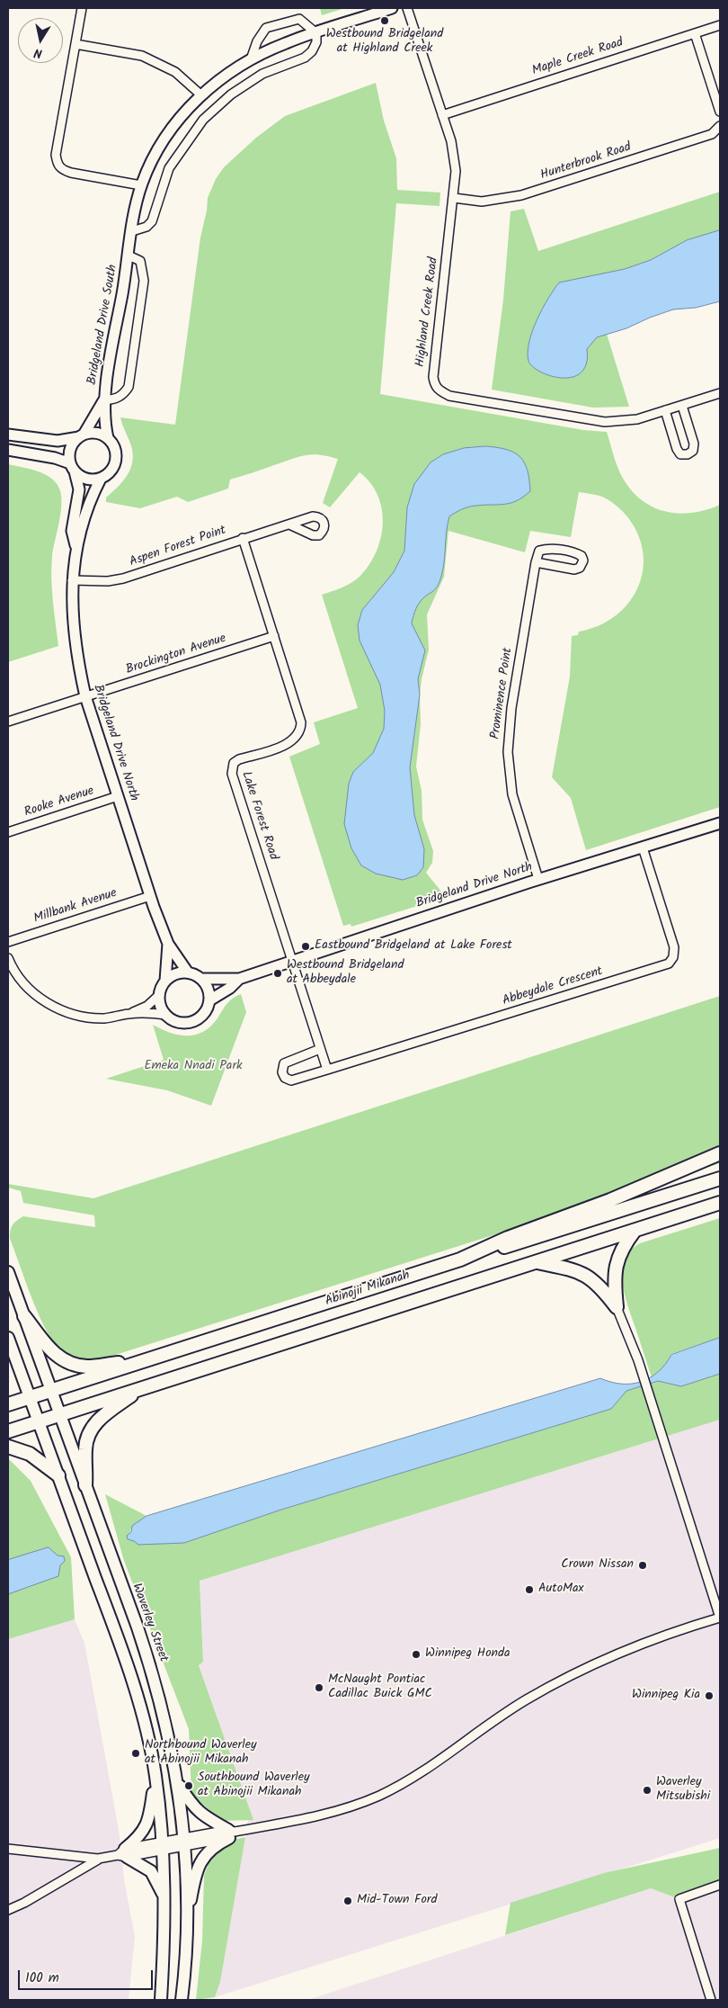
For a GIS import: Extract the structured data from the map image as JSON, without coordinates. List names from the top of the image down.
{
  "streets": {
    "main road": ["Abinojii Mikanah", "Waverley Street"],
    "street": [
      "Maple Creek Road",
      "Hunterbrook Road",
      "Highland Creek Road",
      "Bridgeland Drive South",
      "Aspen Forest Point",
      "Brockington Avenue",
      "Prominence Point",
      "Bridgeland Drive North",
      "Rooke Avenue",
      "Lake Forest Road",
      "Millbank Avenue",
      "Abbeydale Crescent"
    ]
  },
  "crossings": [
    ["Maple Creek Road", "Highland Creek Road"],
    ["Hunterbrook Road", "Highland Creek Road"],
    ["Bridgeland Drive South", "Bridgeland Drive North"],
    ["Aspen Forest Point", "Bridgeland Drive North"],
    ["Aspen Forest Point", "Lake Forest Road"],
    ["Brockington Avenue", "Bridgeland Drive North"],
    ["Brockington Avenue", "Lake Forest Road"],
    ["Prominence Point", "Bridgeland Drive North"],
    ["Bridgeland Drive North", "Rooke Avenue"],
    ["Bridgeland Drive North", "Lake Forest Road"],
    ["Bridgeland Drive North", "Millbank Avenue"],
    ["Bridgeland Drive North", "Abbeydale Crescent"],
    ["Abinojii Mikanah", "Waverley Street"]
  ],
  "parks": ["Emeka Nnadi Park"],
  "places": [
    "Westbound Bridgeland at Highland Creek",
    "Eastbound Bridgeland at Lake Forest",
    "Westbound Bridgeland at Abbeydale",
    "Crown Nissan",
    "AutoMax",
    "Winnipeg Honda",
    "McNaught Pontiac Cadillac Buick GMC",
    "Winnipeg Kia",
    "Northbound Waverley at Abinojii Mikanah",
    "Southbound Waverley at Abinojii Mikanah",
    "Waverley Mitsubishi",
    "Mid-Town Ford"
  ],
  "scale_bar": "100 m",
  "north": "bottom"
}
